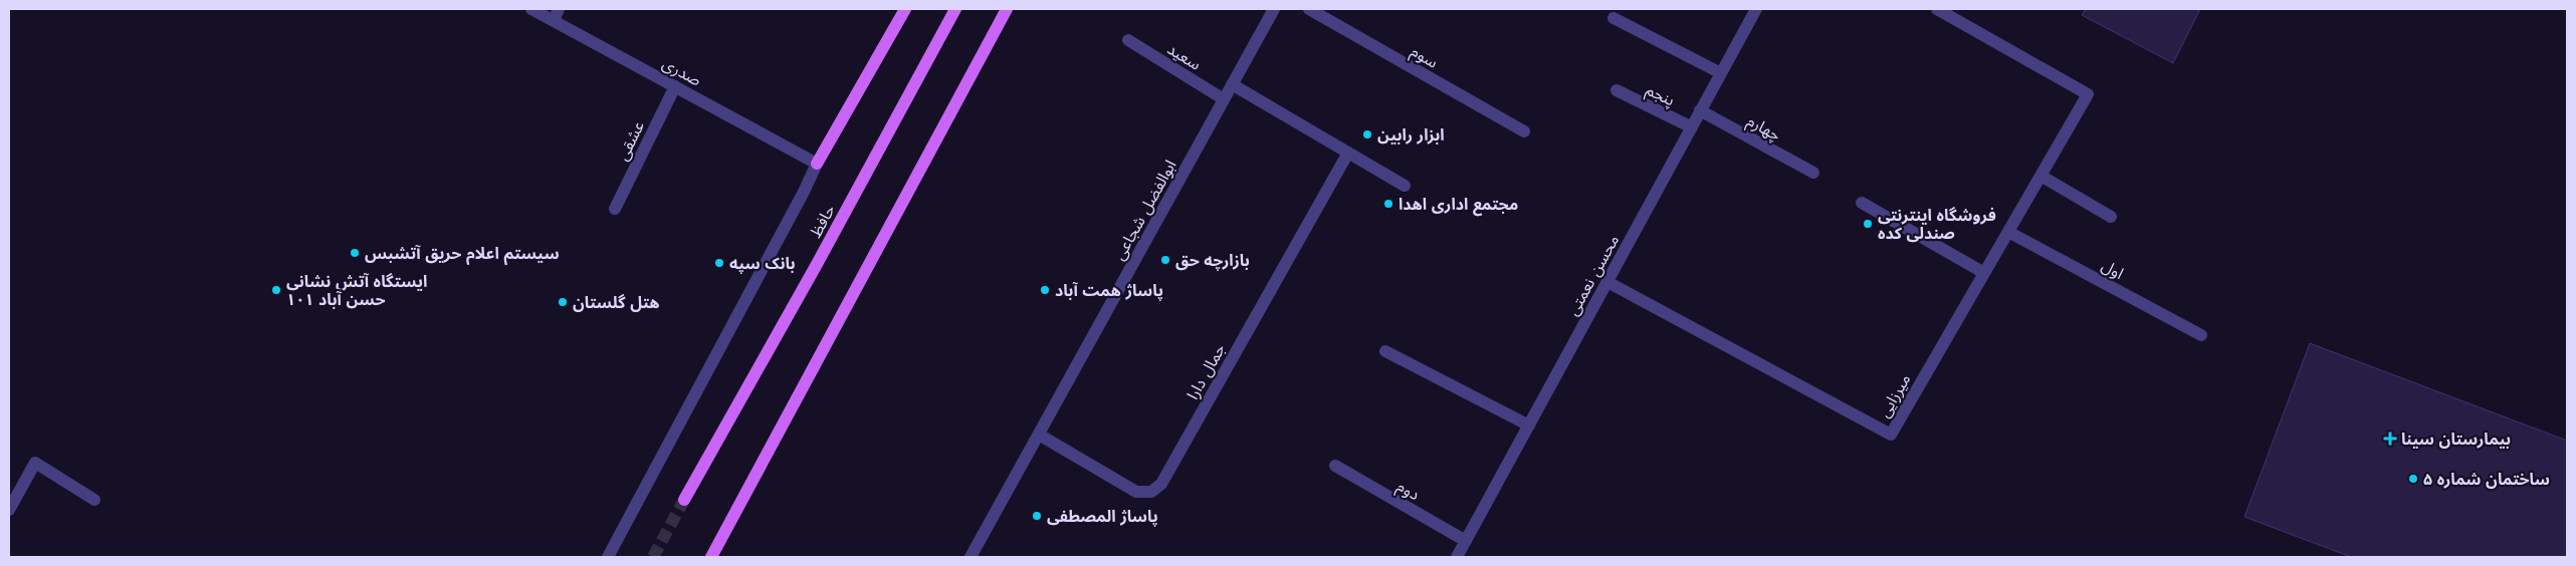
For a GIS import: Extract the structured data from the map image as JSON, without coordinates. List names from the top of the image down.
{
  "streets": {
    "main road": ["حافظ"],
    "street": [
      "سعید",
      "سوم",
      "صدری",
      "پنجم",
      "چهارم",
      "عشقی",
      "ابوالفضل شجاعی",
      "اول",
      "محسن نعمتی",
      "جمال دارا",
      "میرزایی",
      "دوم"
    ]
  },
  "crossings": [
    ["سعید", "ابوالفضل شجاعی"],
    ["صدری", "عشقی"],
    ["پنجم", "محسن نعمتی"],
    ["چهارم", "محسن نعمتی"],
    ["ابوالفضل شجاعی", "جمال دارا"],
    ["اول", "میرزایی"],
    ["محسن نعمتی", "میرزایی"],
    ["محسن نعمتی", "دوم"]
  ],
  "places": {
    "other": [
      "ابزار رابین",
      "مجتمع اداری اهدا",
      "فروشگاه اینترنتی صندلی کده",
      "سیستم اعلام حریق آتشبس",
      "بازارچه حق",
      "بانک سپه",
      "ایستگاه آتش نشانی ۱۰۱ حسن آباد",
      "پاساژ همت آباد",
      "هتل گلستان",
      "ساختمان شماره ۵",
      "پاساژ المصطفی"
    ],
    "health": ["بیمارستان سینا"]
  }
}
